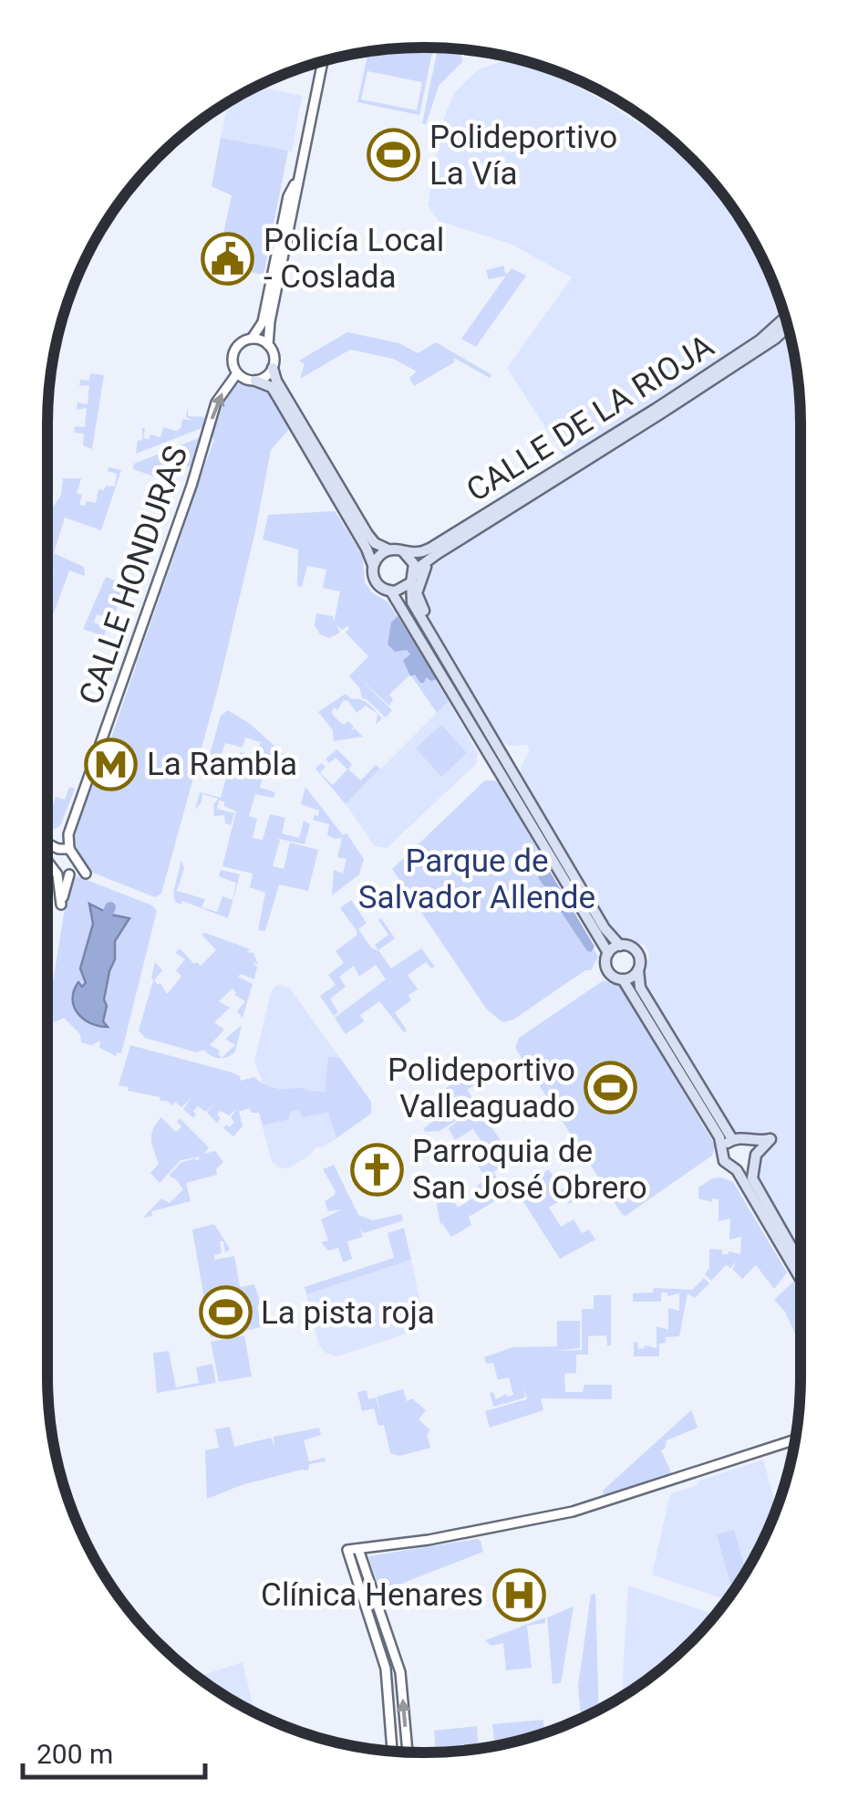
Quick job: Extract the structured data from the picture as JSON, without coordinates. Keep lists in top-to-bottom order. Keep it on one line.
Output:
{"streets":{"main road":["CALLE DE LA RIOJA"],"street":["CALLE HONDURAS"]},"one_way":["CALLE HONDURAS"],"parks":["Parque de Salvador Allende"],"places":{"sports":["Polideportivo La Vía","Polideportivo Valleaguado","La pista roja"],"public building":["Policía Local - Coslada"],"metro station":["La Rambla"],"church":["Parroquia de San José Obrero"],"hospital":["Clínica Henares"]},"scale_bar":"200 m"}
